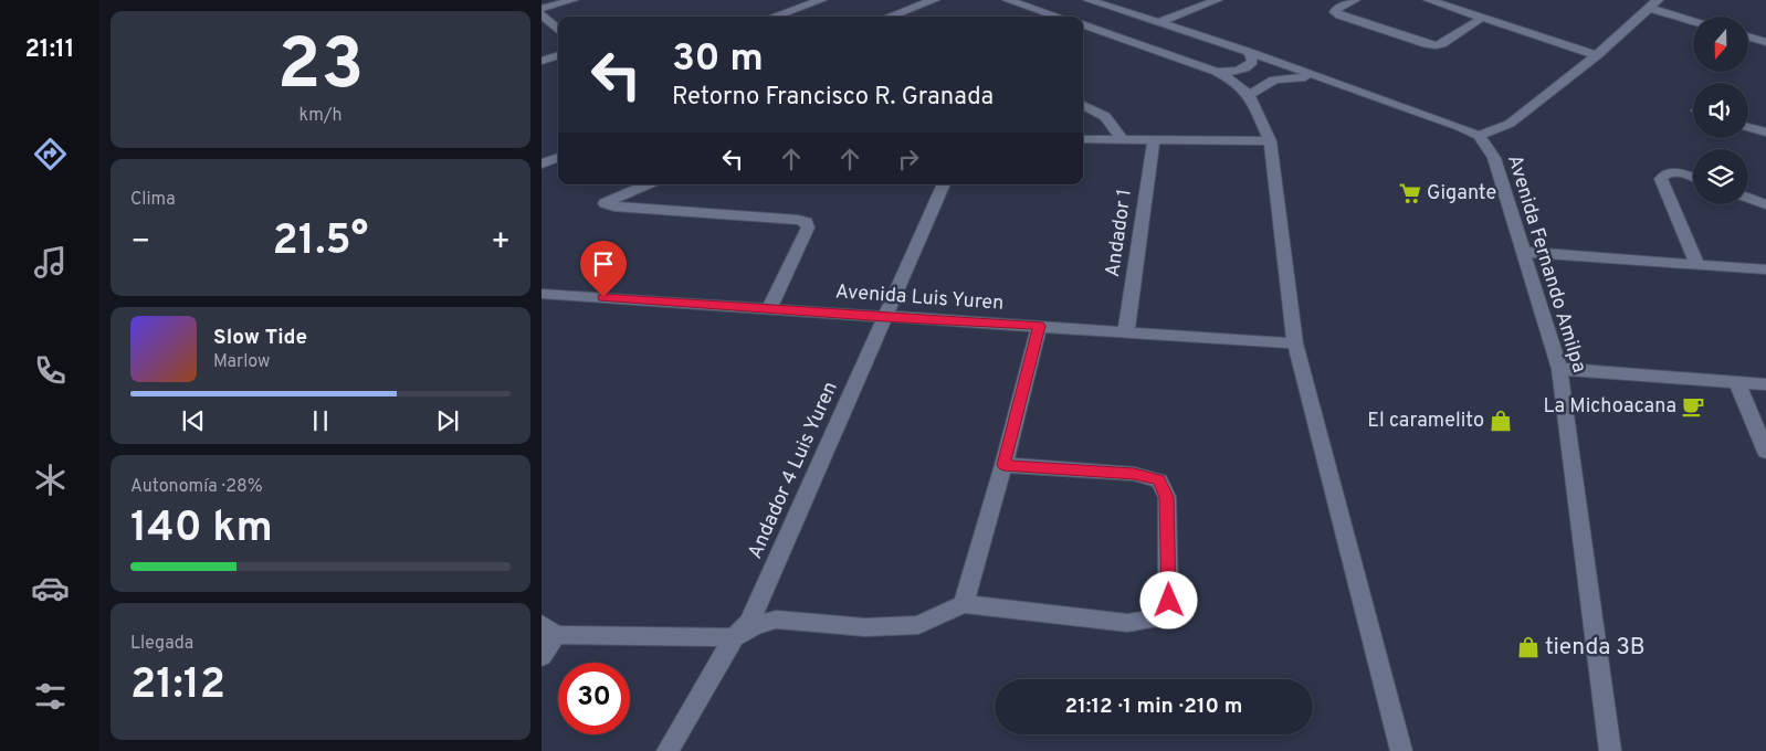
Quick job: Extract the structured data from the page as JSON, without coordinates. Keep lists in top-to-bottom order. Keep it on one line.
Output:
{"streets":{"street":["Andador 1","Avenida Fernando Amilpa","Avenida Luis Yuren","Andador 4 Luis Yuren"]},"crossings":[["Andador 1","Avenida Luis Yuren"],["Avenida Luis Yuren","Andador 4 Luis Yuren"]],"places":{"supermarket":["Gigante"],"cafe":["La Michoacana"],"shop":["El caramelito","tienda 3B"]},"north":"bottom","page":{"tabs":"21:11","tile":[["23","km/h"],"Clima",["Autonomía · 28%","140 km"],["Llegada","21:12"]],"turn":["30 m","Retorno Francisco R. Granada"],"heat":["−","21.5°","+"],"song":["Slow Tide","Marlow"],"limit":"30","trip":"21:12 · 1 min · 210 m"}}
